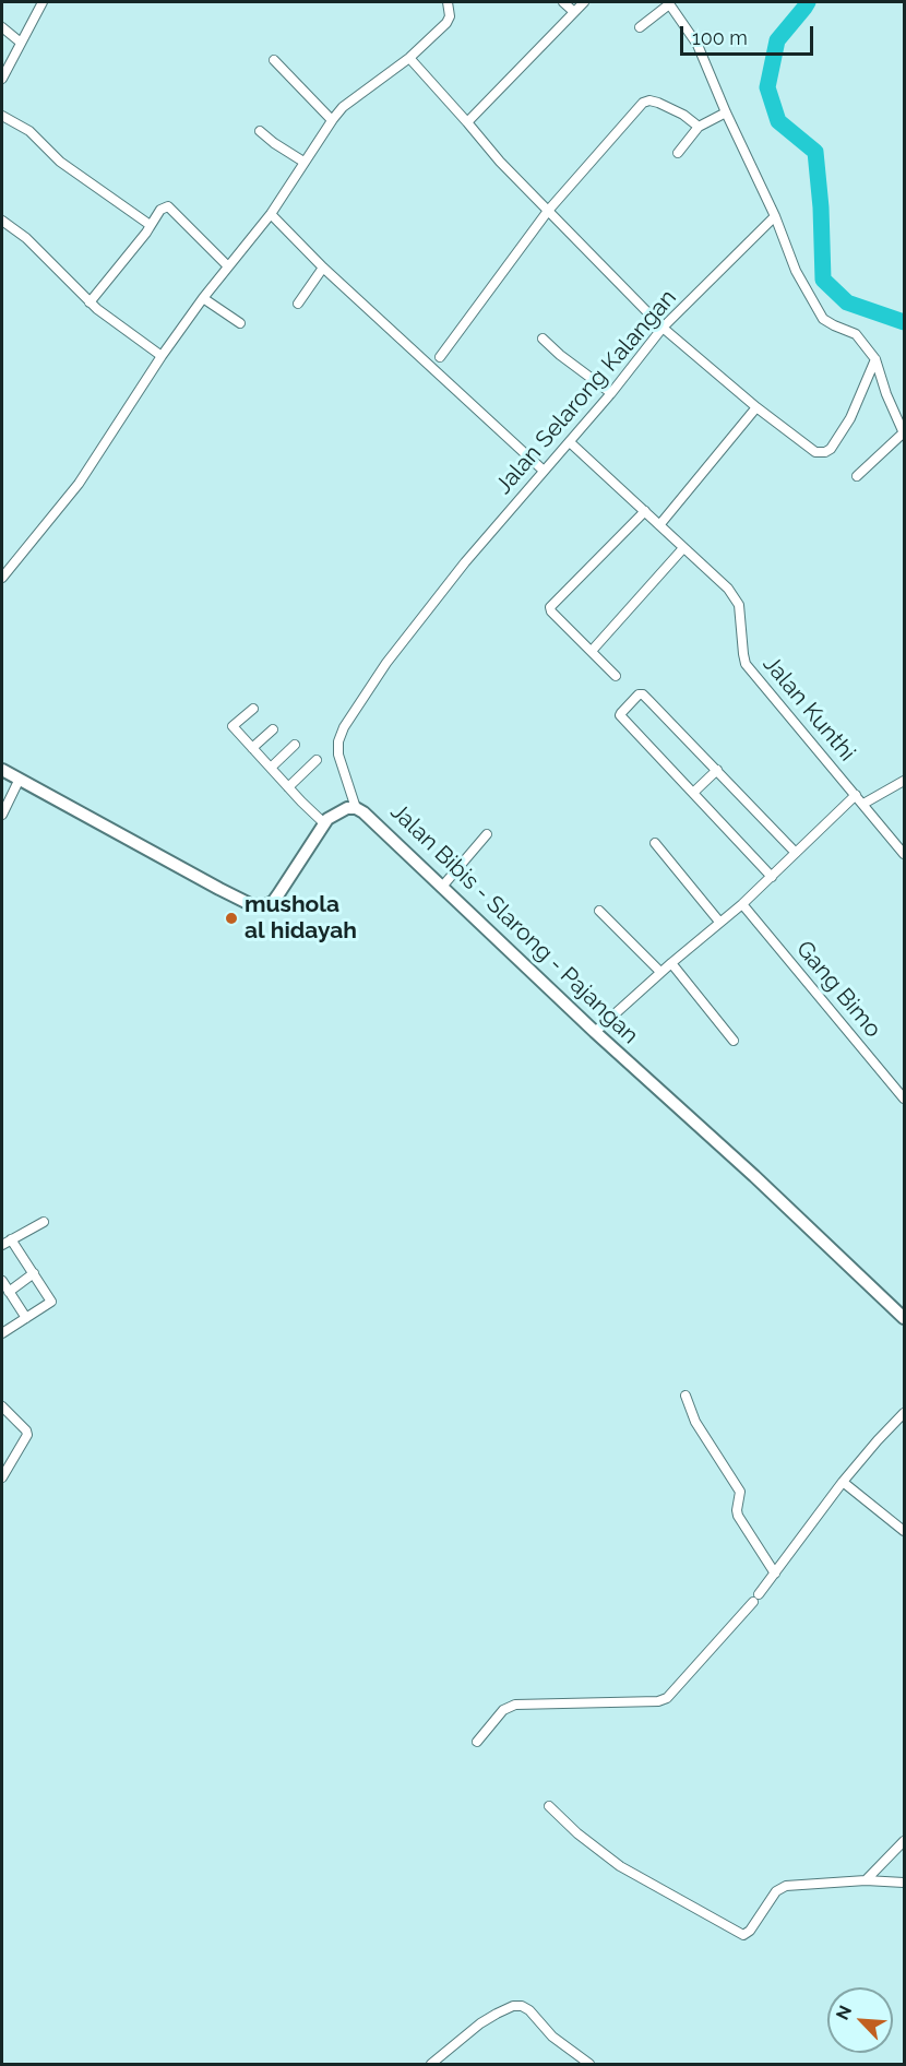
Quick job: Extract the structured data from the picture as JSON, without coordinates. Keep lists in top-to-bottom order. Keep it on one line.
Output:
{"streets":{"main road":["Jalan Bibis - Slarong - Pajangan"],"street":["Jalan Selarong Kalangan","Jalan Kunthi","Gang Bimo"]},"crossings":[["Jalan Selarong Kalangan","Jalan Kunthi"],["Jalan Selarong Kalangan","Jalan Bibis - Slarong - Pajangan"]],"places":["mushola al hidayah"],"scale_bar":"100 m","north":"top left"}
